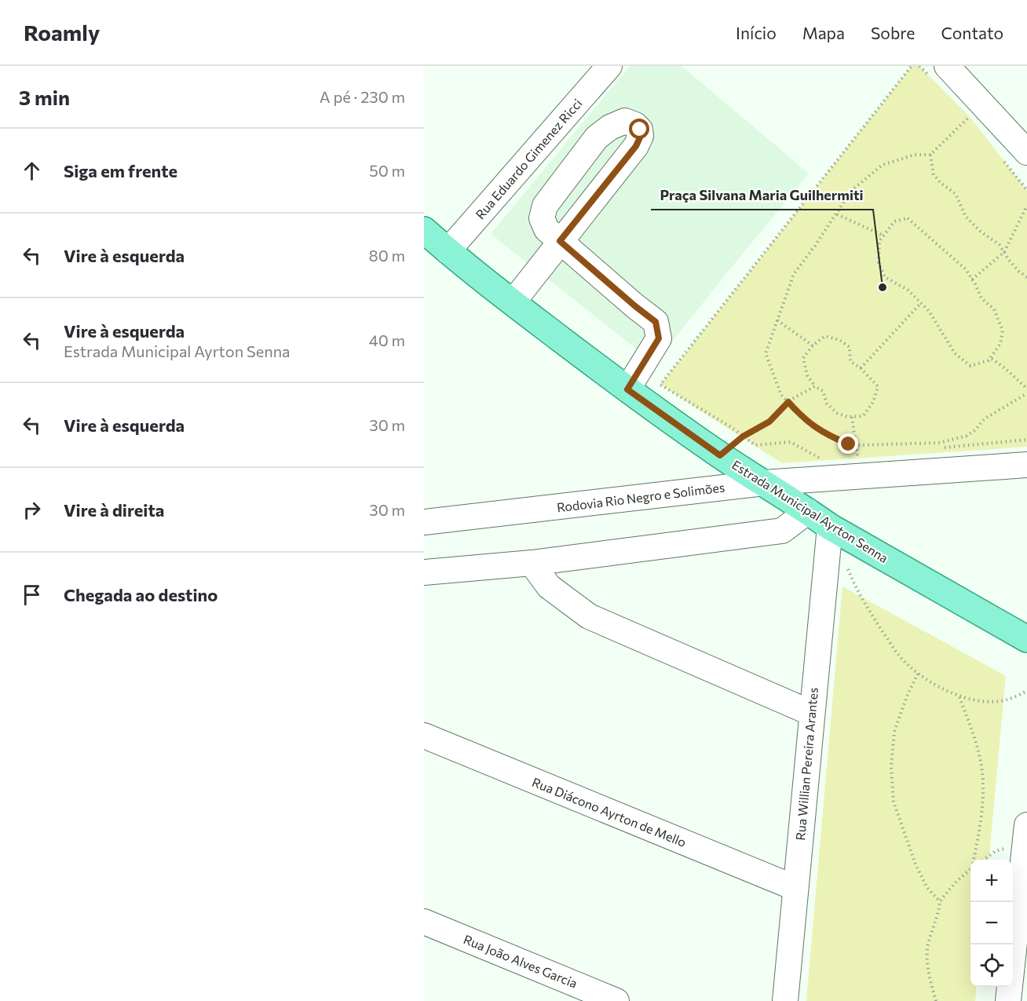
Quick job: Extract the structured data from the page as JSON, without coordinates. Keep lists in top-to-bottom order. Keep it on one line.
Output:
{"streets":{"main road":["Estrada Municipal Ayrton Senna"],"street":["Rua Eduardo Gimenez Ricci","Rodovia Rio Negro e Solimões","Rua Willian Pereira Arantes","Rua Diácono Ayrton de Mello","Rua João Alves Garcia"]},"crossings":[["Rua Eduardo Gimenez Ricci","Estrada Municipal Ayrton Senna"],["Rodovia Rio Negro e Solimões","Estrada Municipal Ayrton Senna"],["Estrada Municipal Ayrton Senna","Rua Willian Pereira Arantes"],["Rua Willian Pereira Arantes","Rua Diácono Ayrton de Mello"]],"places":["Praça Silvana Maria Guilhermiti"],"page":{"header":"Roamly","nav":["Início","Mapa","Sobre","Contato"],"heading":["3 min","A pé · 230 m"],"list":[["Siga em frente","50 m"],["Vire à esquerda","80 m"],["Vire à esquerda","Estrada Municipal Ayrton Senna","40 m"],["Vire à esquerda","30 m"],["Vire à direita","30 m"],"Chegada ao destino"],"map_buttons":["+","−"]}}
